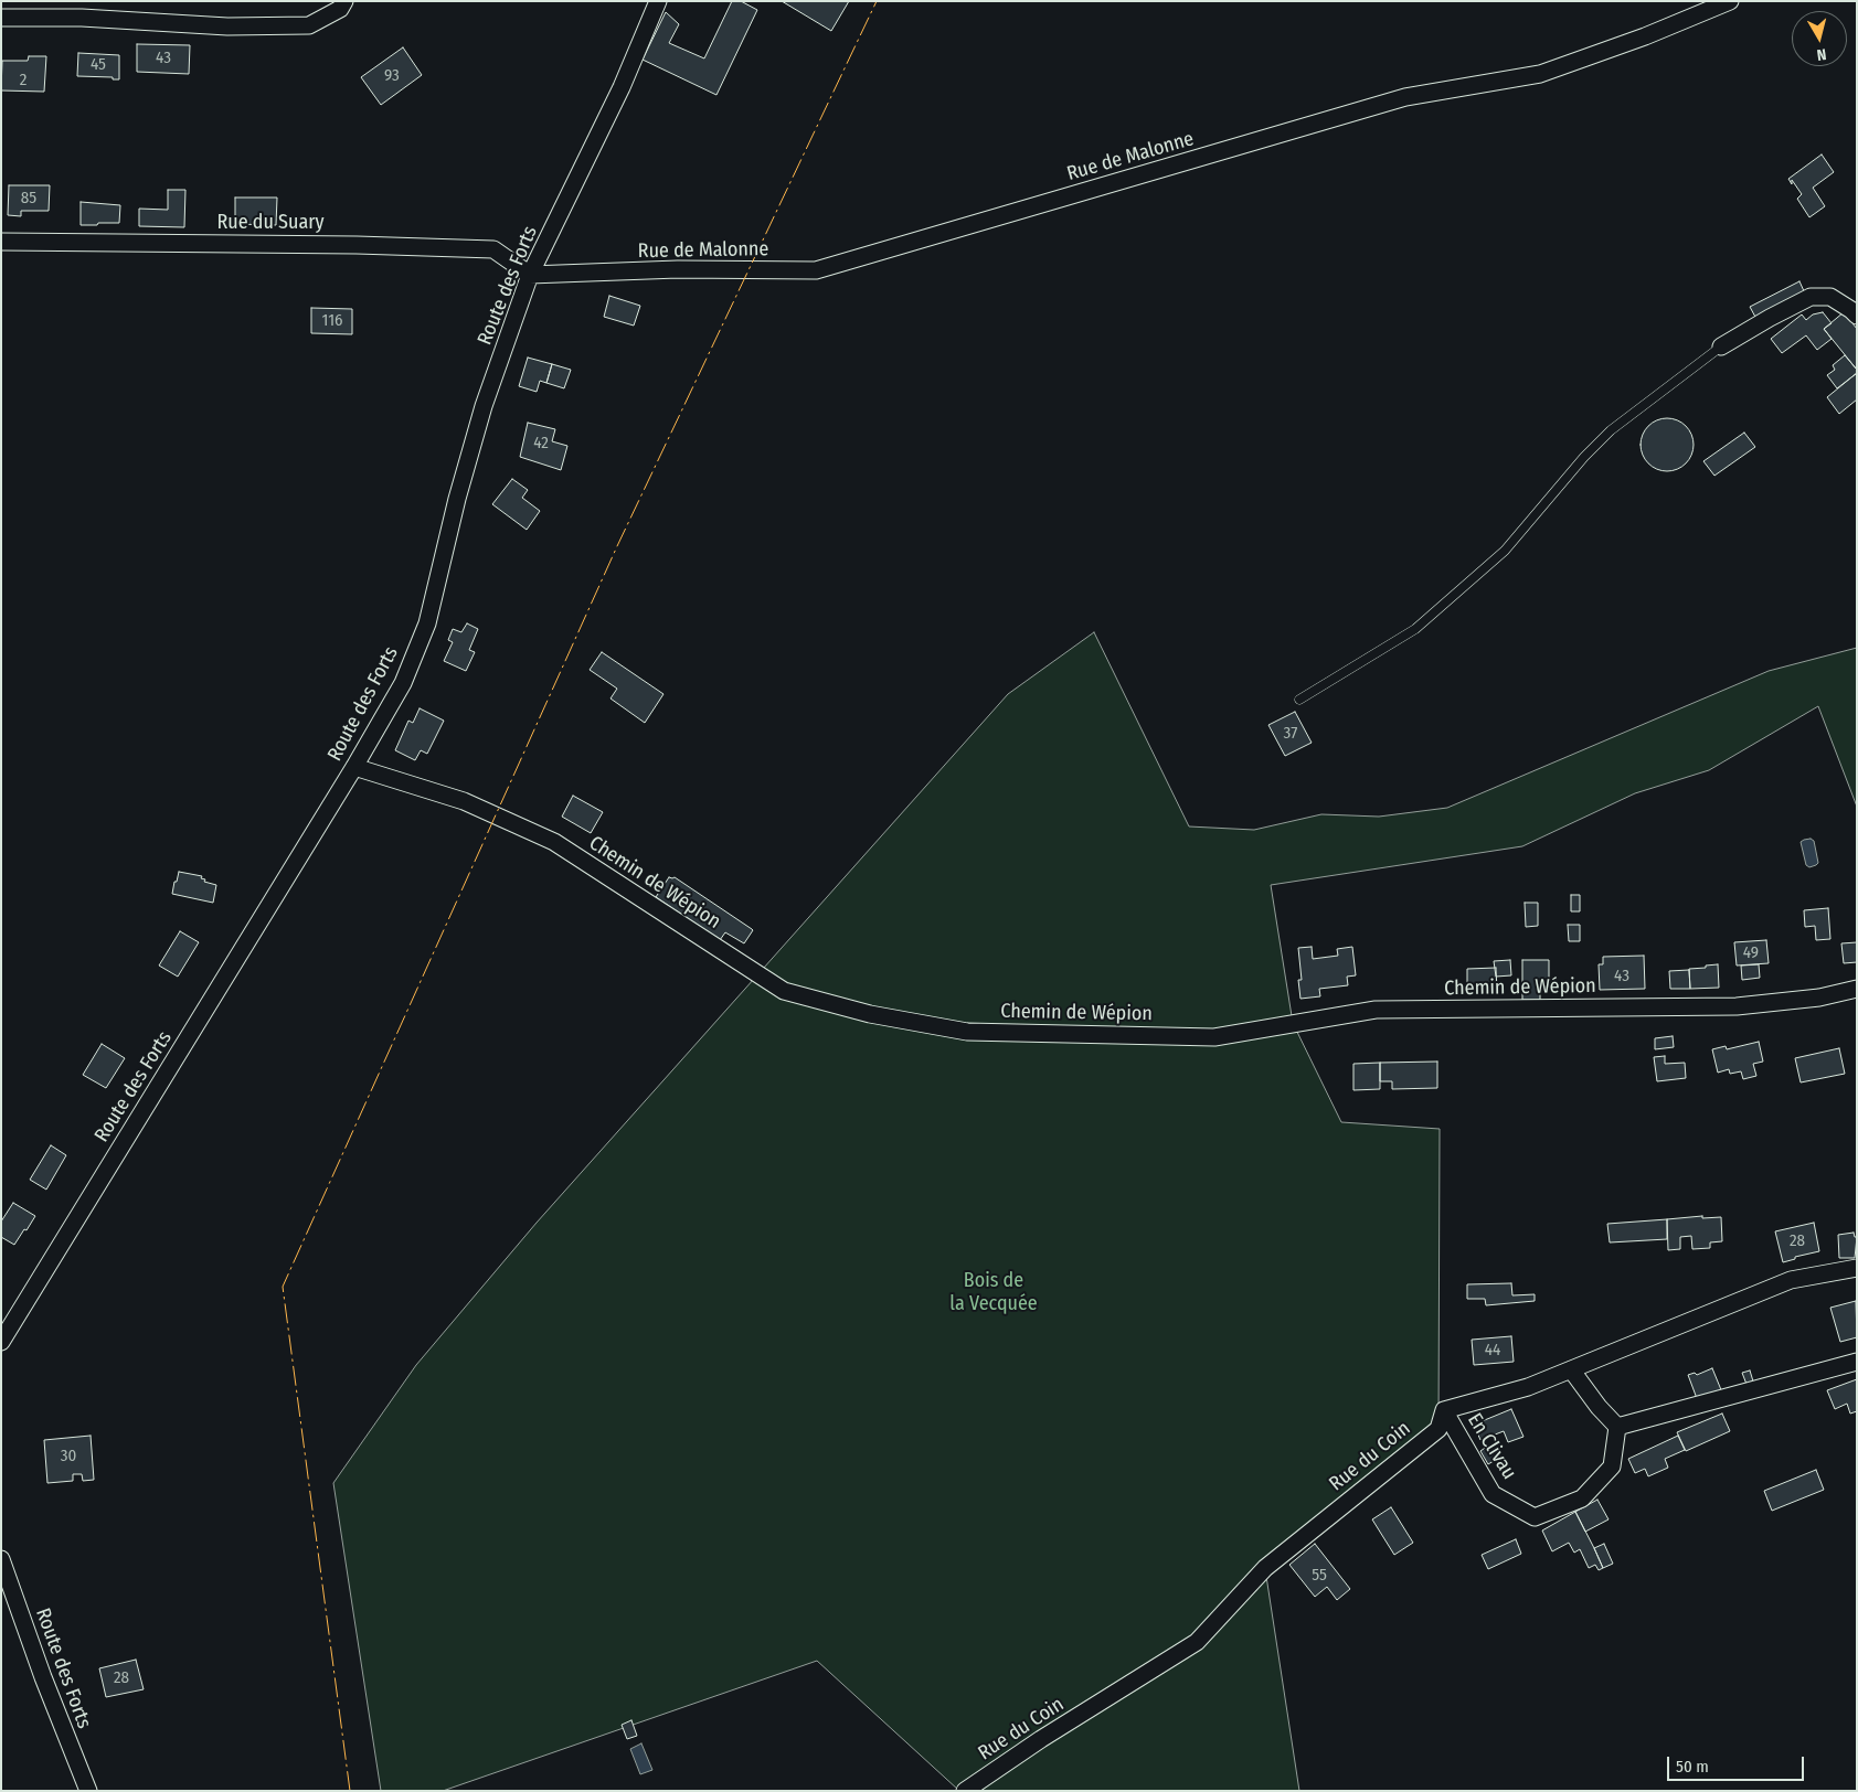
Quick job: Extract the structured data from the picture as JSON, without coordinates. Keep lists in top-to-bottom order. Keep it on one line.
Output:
{"streets":{"street":["Rue de Malonne","Rue du Suary","Route des Forts","Chemin de Wépion","En Clivau","Rue du Coin"]},"crossings":[["Rue de Malonne","Rue du Suary"],["Rue de Malonne","Route des Forts"],["Rue du Suary","Route des Forts"],["Route des Forts","Chemin de Wépion"],["En Clivau","Rue du Coin"]],"parks":["Bois de la Vecquée"],"house_numbers":["43","45","93","2","85","116","42","37","49","43","28","44","30","55","28"],"scale_bar":"50 m","north":"bottom"}
